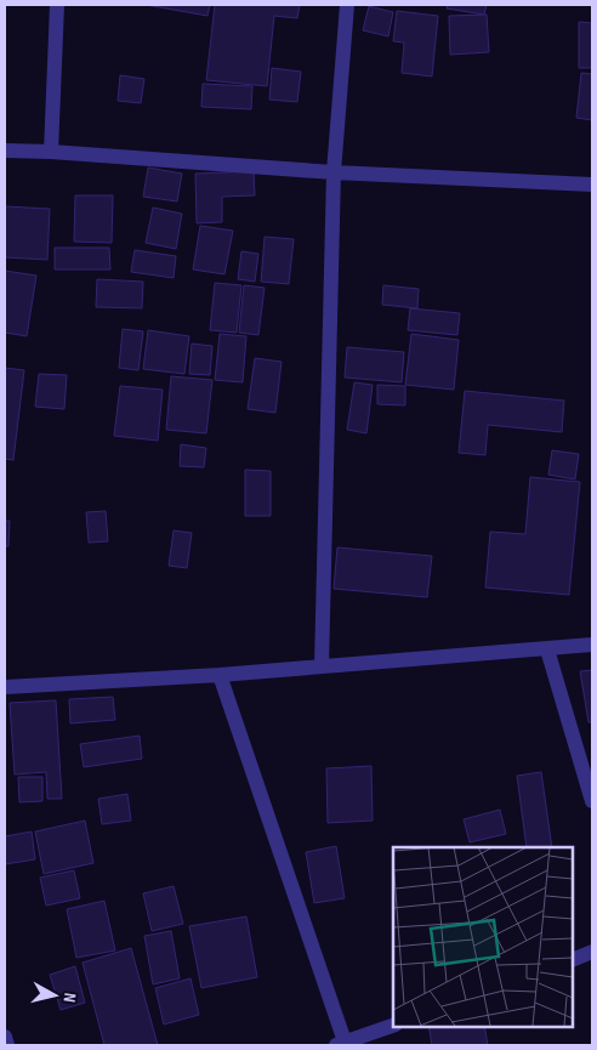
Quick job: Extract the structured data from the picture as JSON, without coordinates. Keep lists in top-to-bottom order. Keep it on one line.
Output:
{"north":"right"}
